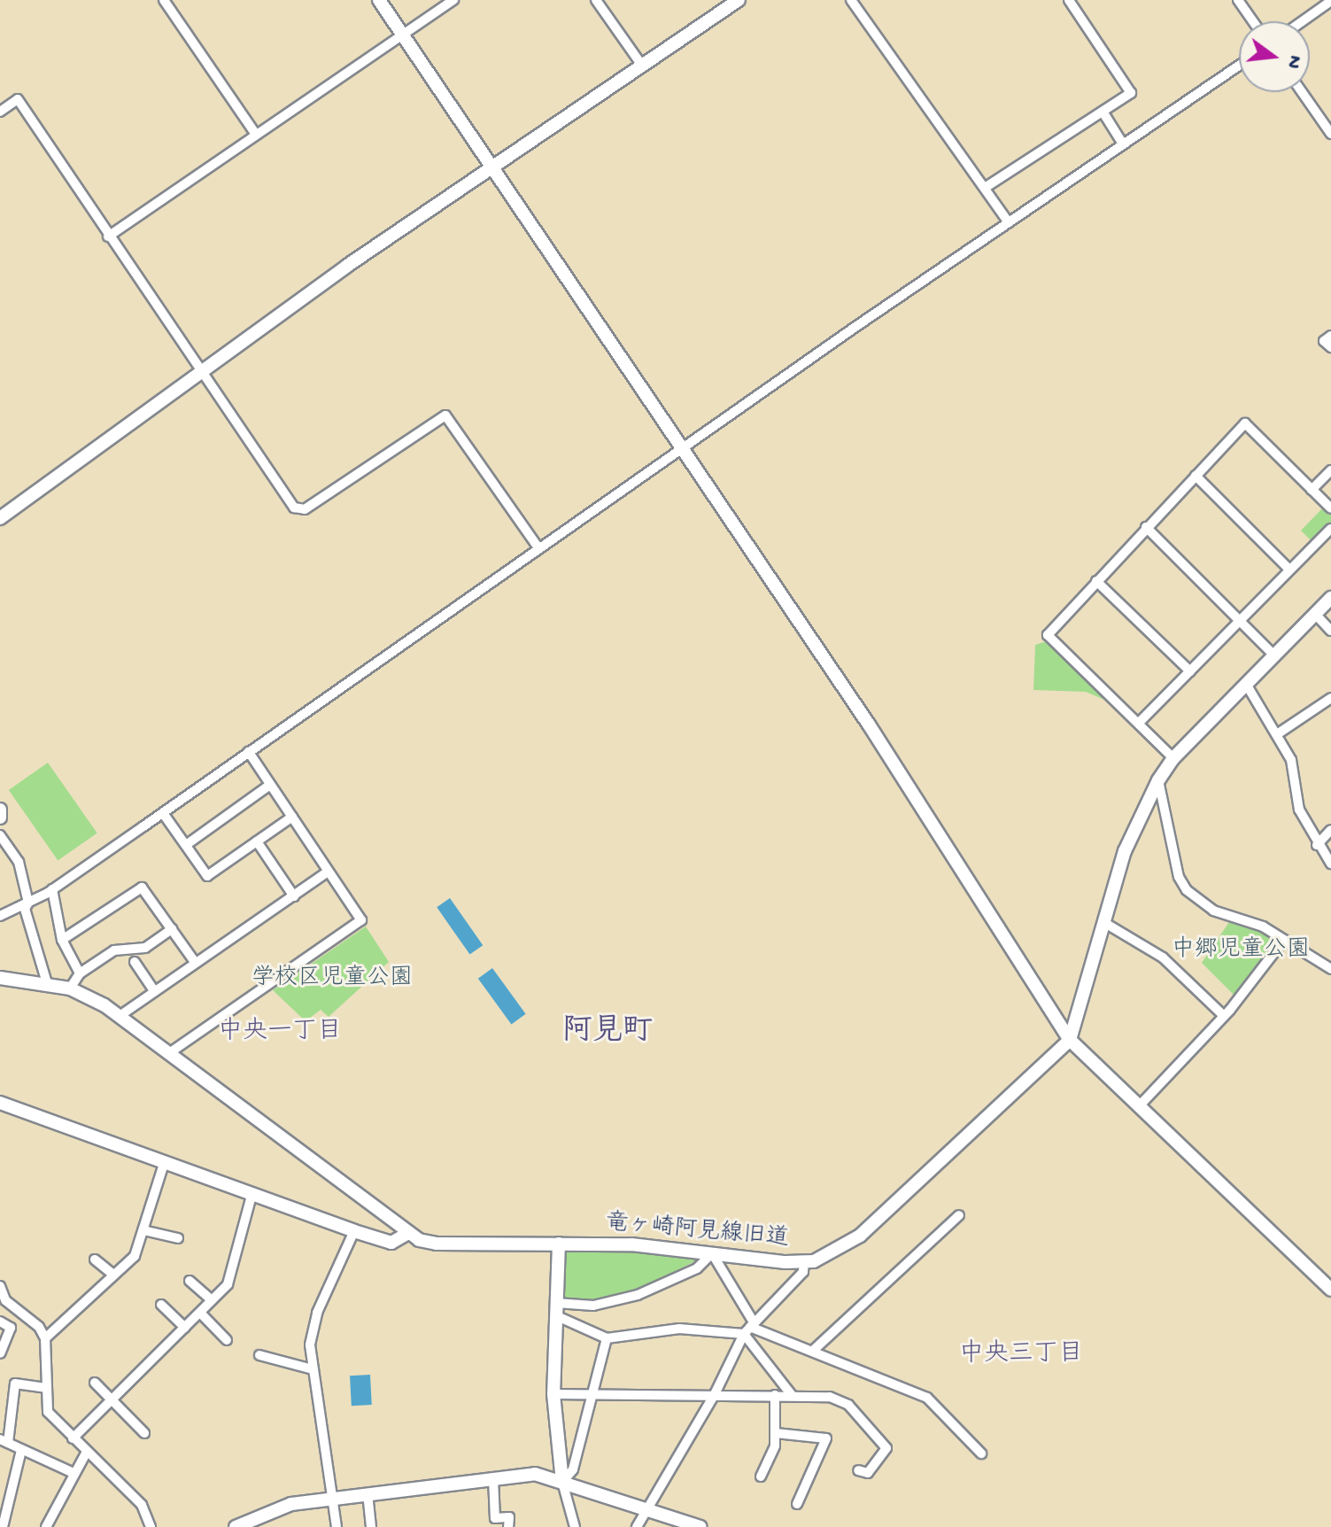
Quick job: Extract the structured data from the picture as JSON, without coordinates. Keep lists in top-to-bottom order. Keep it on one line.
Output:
{"streets":{"street":["竜ヶ崎阿見線旧道"]},"districts":["中央一丁目","阿見町","中央三丁目"],"parks":["中郷児童公園","学校区児童公園"],"north":"right"}
